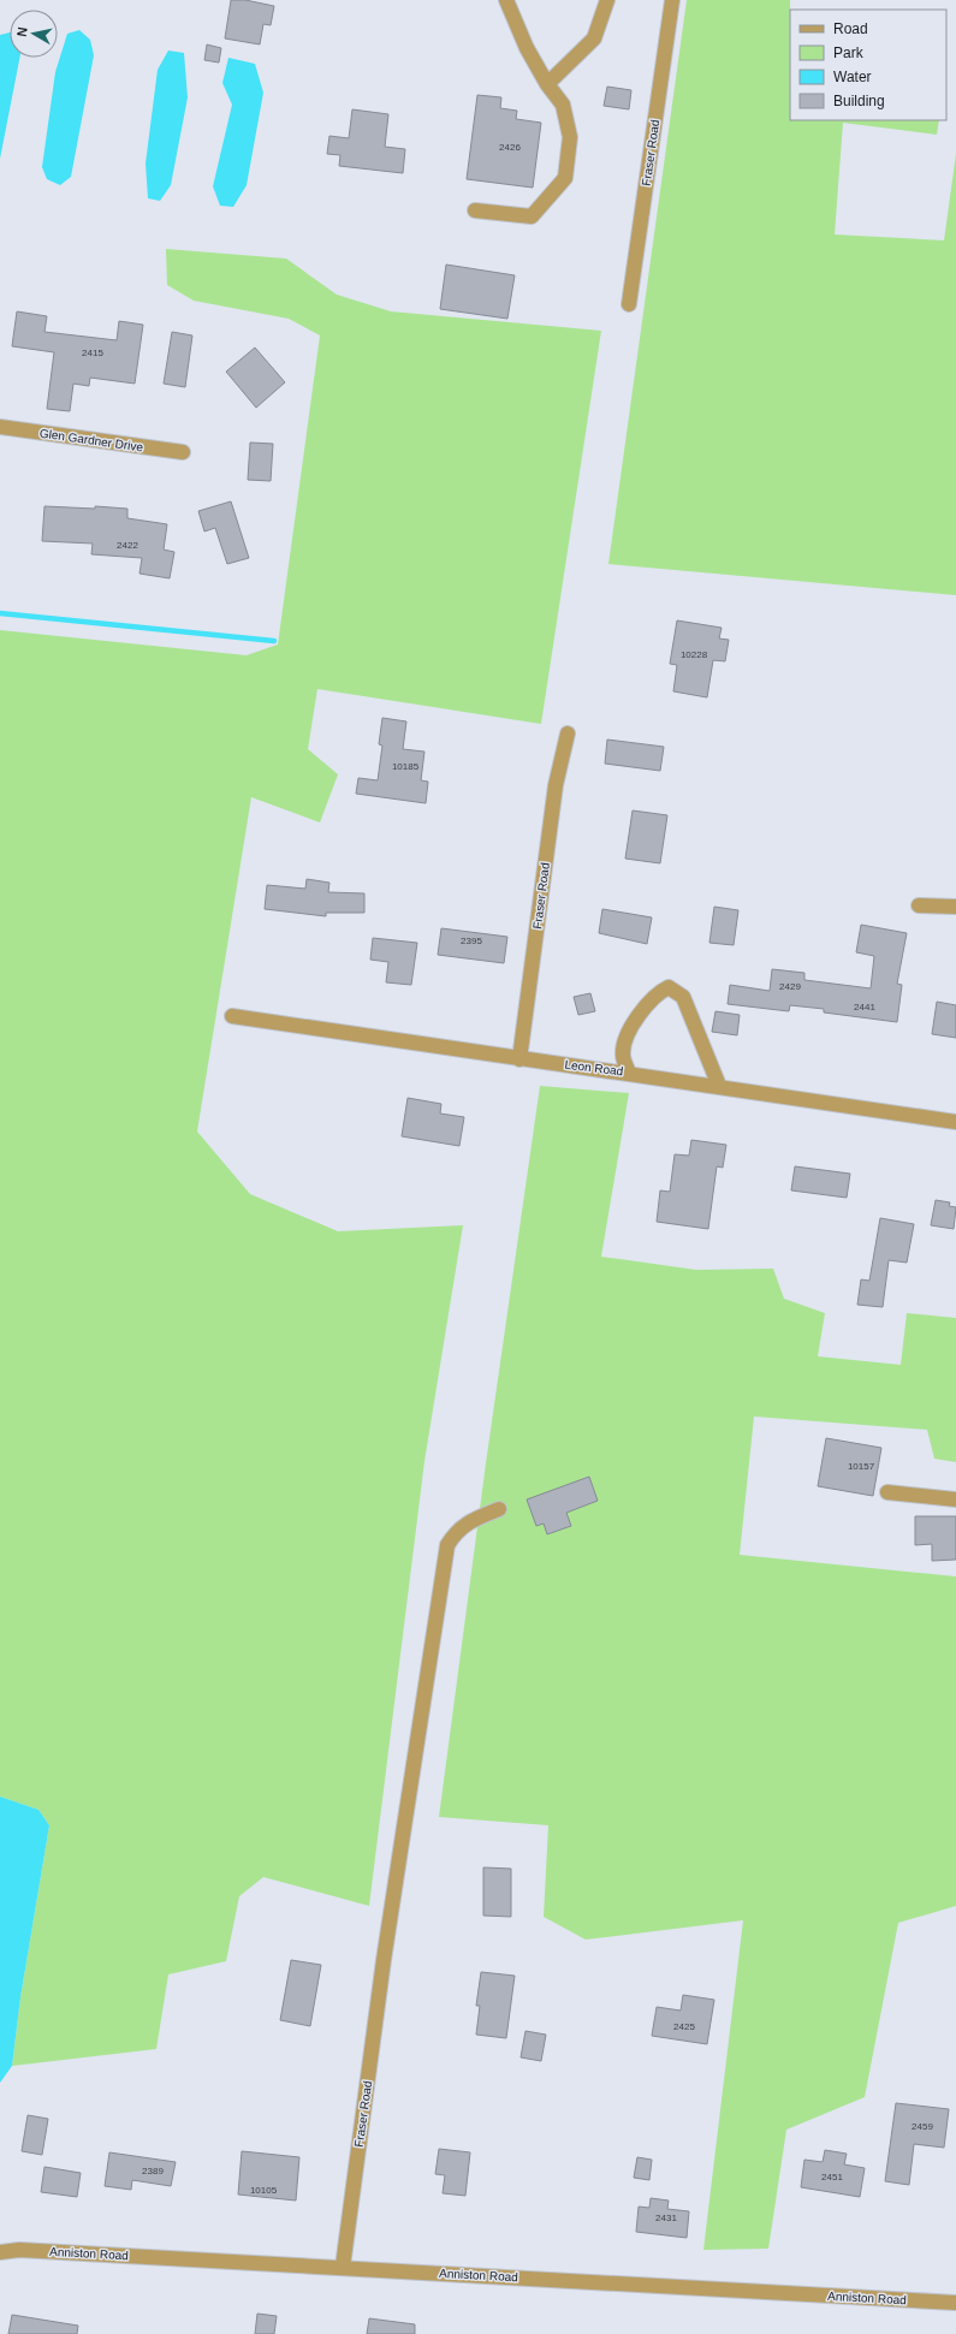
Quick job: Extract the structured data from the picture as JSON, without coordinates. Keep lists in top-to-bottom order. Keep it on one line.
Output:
{"streets":{"street":["Fraser Road","Glen Gardner Drive","Leon Road","Anniston Road"]},"crossings":[["Fraser Road","Leon Road"],["Fraser Road","Anniston Road"]],"house_numbers":["2426","2415","2422","10228","10185","2395","2429","2441","10157","2425","2459","2389","2451","10105","2431"],"legend":["Road","Park","Water","Building"],"north":"left"}
